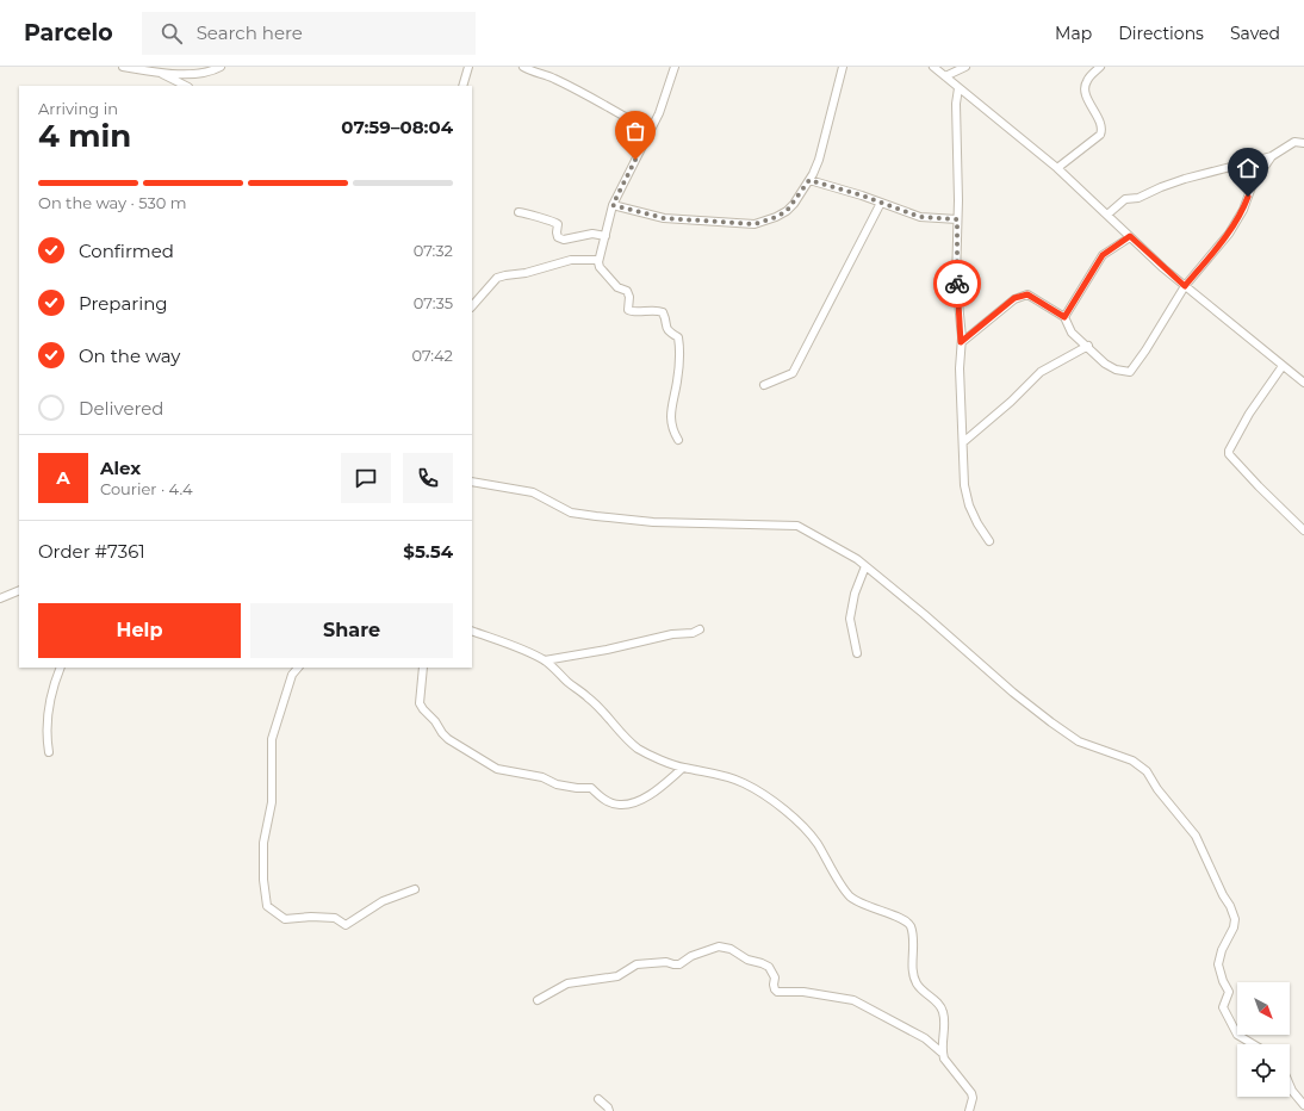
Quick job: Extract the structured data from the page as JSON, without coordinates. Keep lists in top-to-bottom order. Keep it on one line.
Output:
{"north":"bottom right","page":{"header":"Parcelo","search":"Search here","nav":["Map","Directions","Saved"],"heading":["4 min","Arriving in","07:59–08:04"],"panel":["Alex","Courier · 4.4","Order #7361","$5.54"],"bar":"On the way · 530 m","list":[["Confirmed","07:32"],["Preparing","07:35"],["On the way","07:42"],"Delivered"],"round":"A","buttons":["Help","Share"]}}
